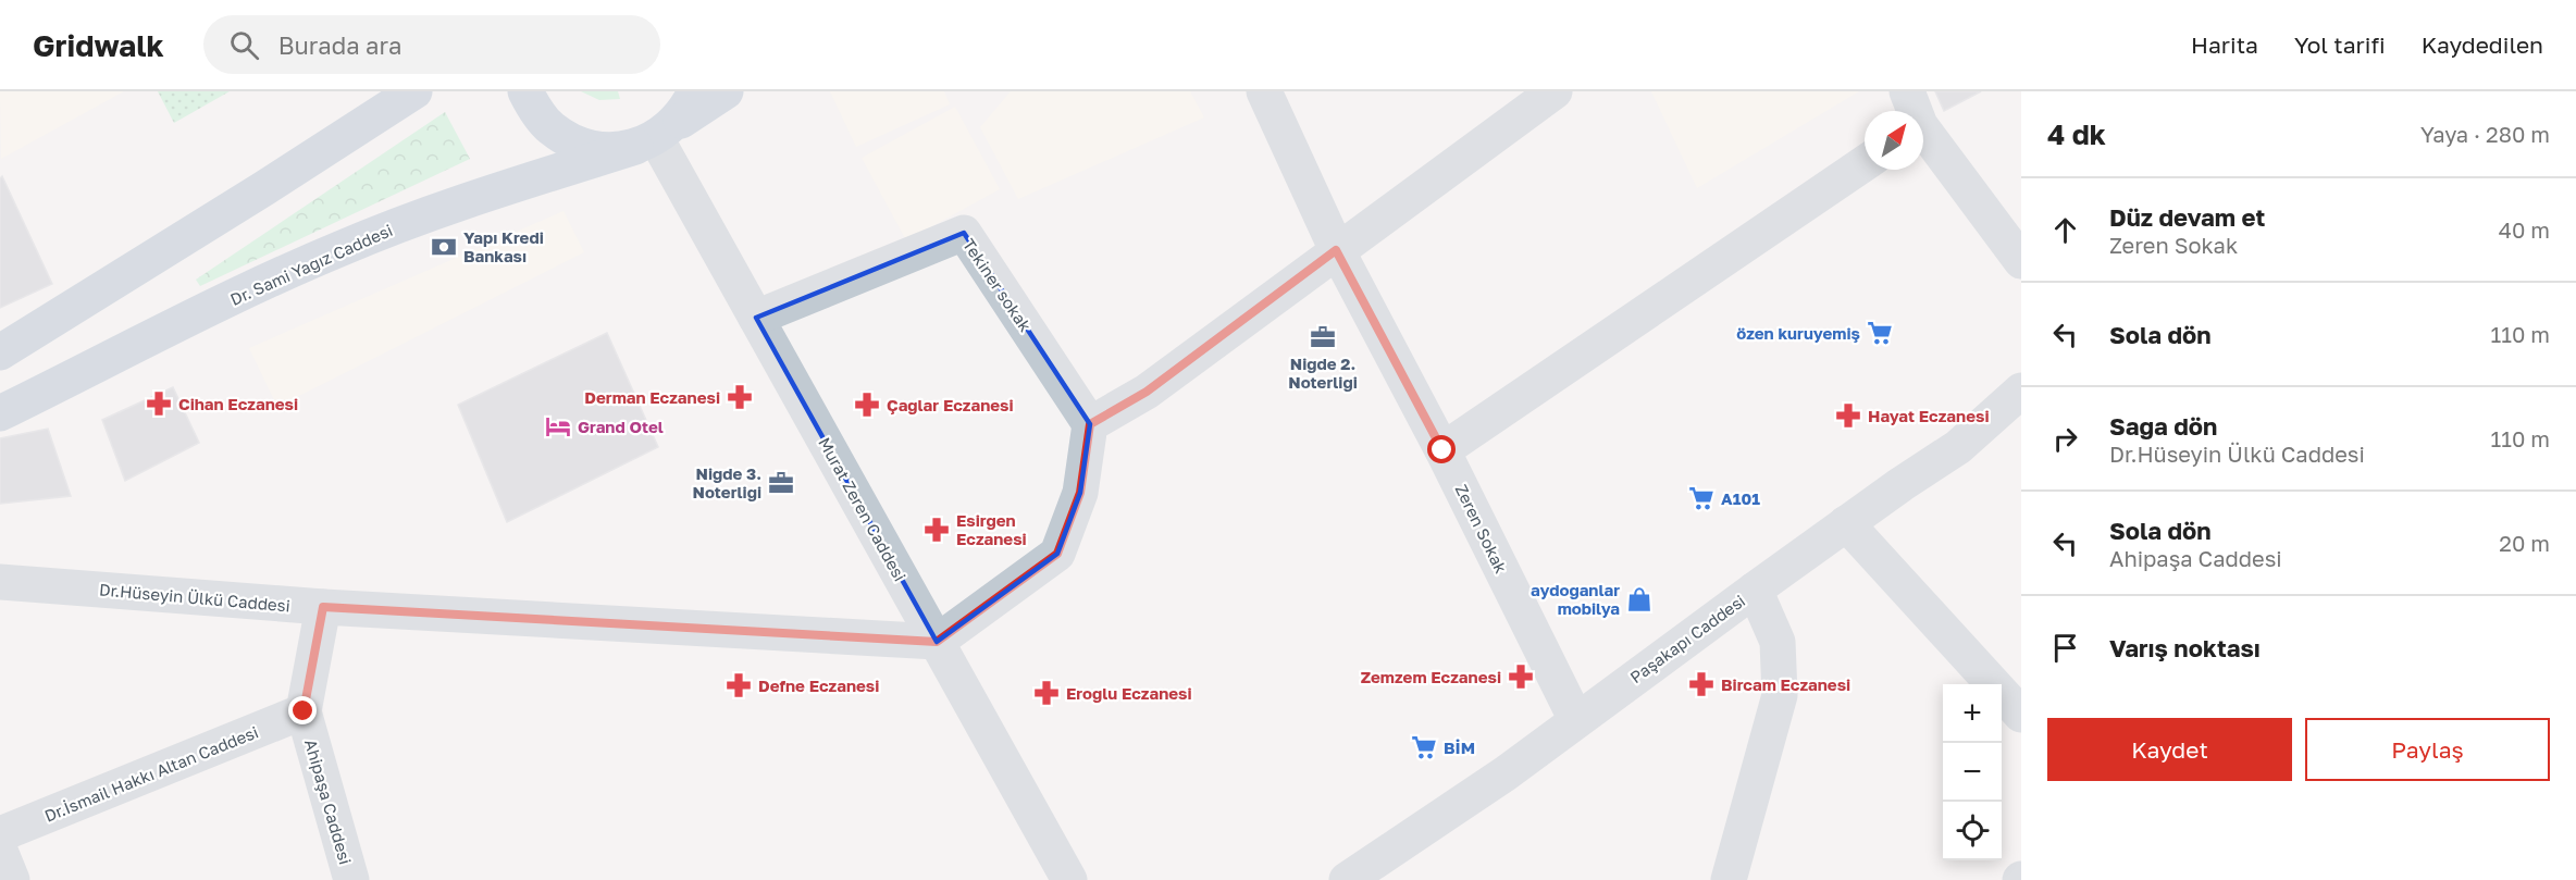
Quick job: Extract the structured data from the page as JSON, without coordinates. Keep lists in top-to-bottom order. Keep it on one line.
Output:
{"streets":{"main road":["Dr. Sami Yağız Caddesi"],"street":["Tekiner sokak","Murat Zeren Caddesi","Zeren Sokak","Dr.Hüseyin Ülkü Caddesi","Paşakapı Caddesi","Dr.İsmail Hakkı Altan Caddesi","Ahipaşa Caddesi"]},"crossings":[["Dr. Sami Yağız Caddesi","Murat Zeren Caddesi"],["Tekiner sokak","Murat Zeren Caddesi"],["Murat Zeren Caddesi","Dr.Hüseyin Ülkü Caddesi"],["Zeren Sokak","Paşakapı Caddesi"],["Dr.Hüseyin Ülkü Caddesi","Ahipaşa Caddesi"],["Dr.İsmail Hakkı Altan Caddesi","Ahipaşa Caddesi"]],"places":{"bank":["Yapı Kredi Bankası"],"supermarket":["özen kuruyemiş","A101","BİM"],"office":["Niğde 2. Noterliği","Niğde 3. Noterliği"],"pharmacy":["Derman Eczanesi","Cihan Eczanesi","Çağlar Eczanesi","Hayat Eczanesi","Esirgen Eczanesi","Zemzem Eczanesi","Bircam Eczanesi","Defne Eczanesi","Eroğlu Eczanesi"],"hotel":["Grand Otel"],"shop":["aydoğanlar mobilya"]},"north":"top right","page":{"header":"Gridwalk","search":"Burada ara","nav":["Harita","Yol tarifi","Kaydedilen"],"heading":["4 dk","Yaya · 280 m"],"list":[["Düz devam et","Zeren Sokak","40 m"],["Sola dön","110 m"],["Sağa dön","Dr.Hüseyin Ülkü Caddesi","110 m"],["Sola dön","Ahipaşa Caddesi","20 m"],"Varış noktası"],"map_buttons":["+","−"],"buttons":["Kaydet","Paylaş"]}}
